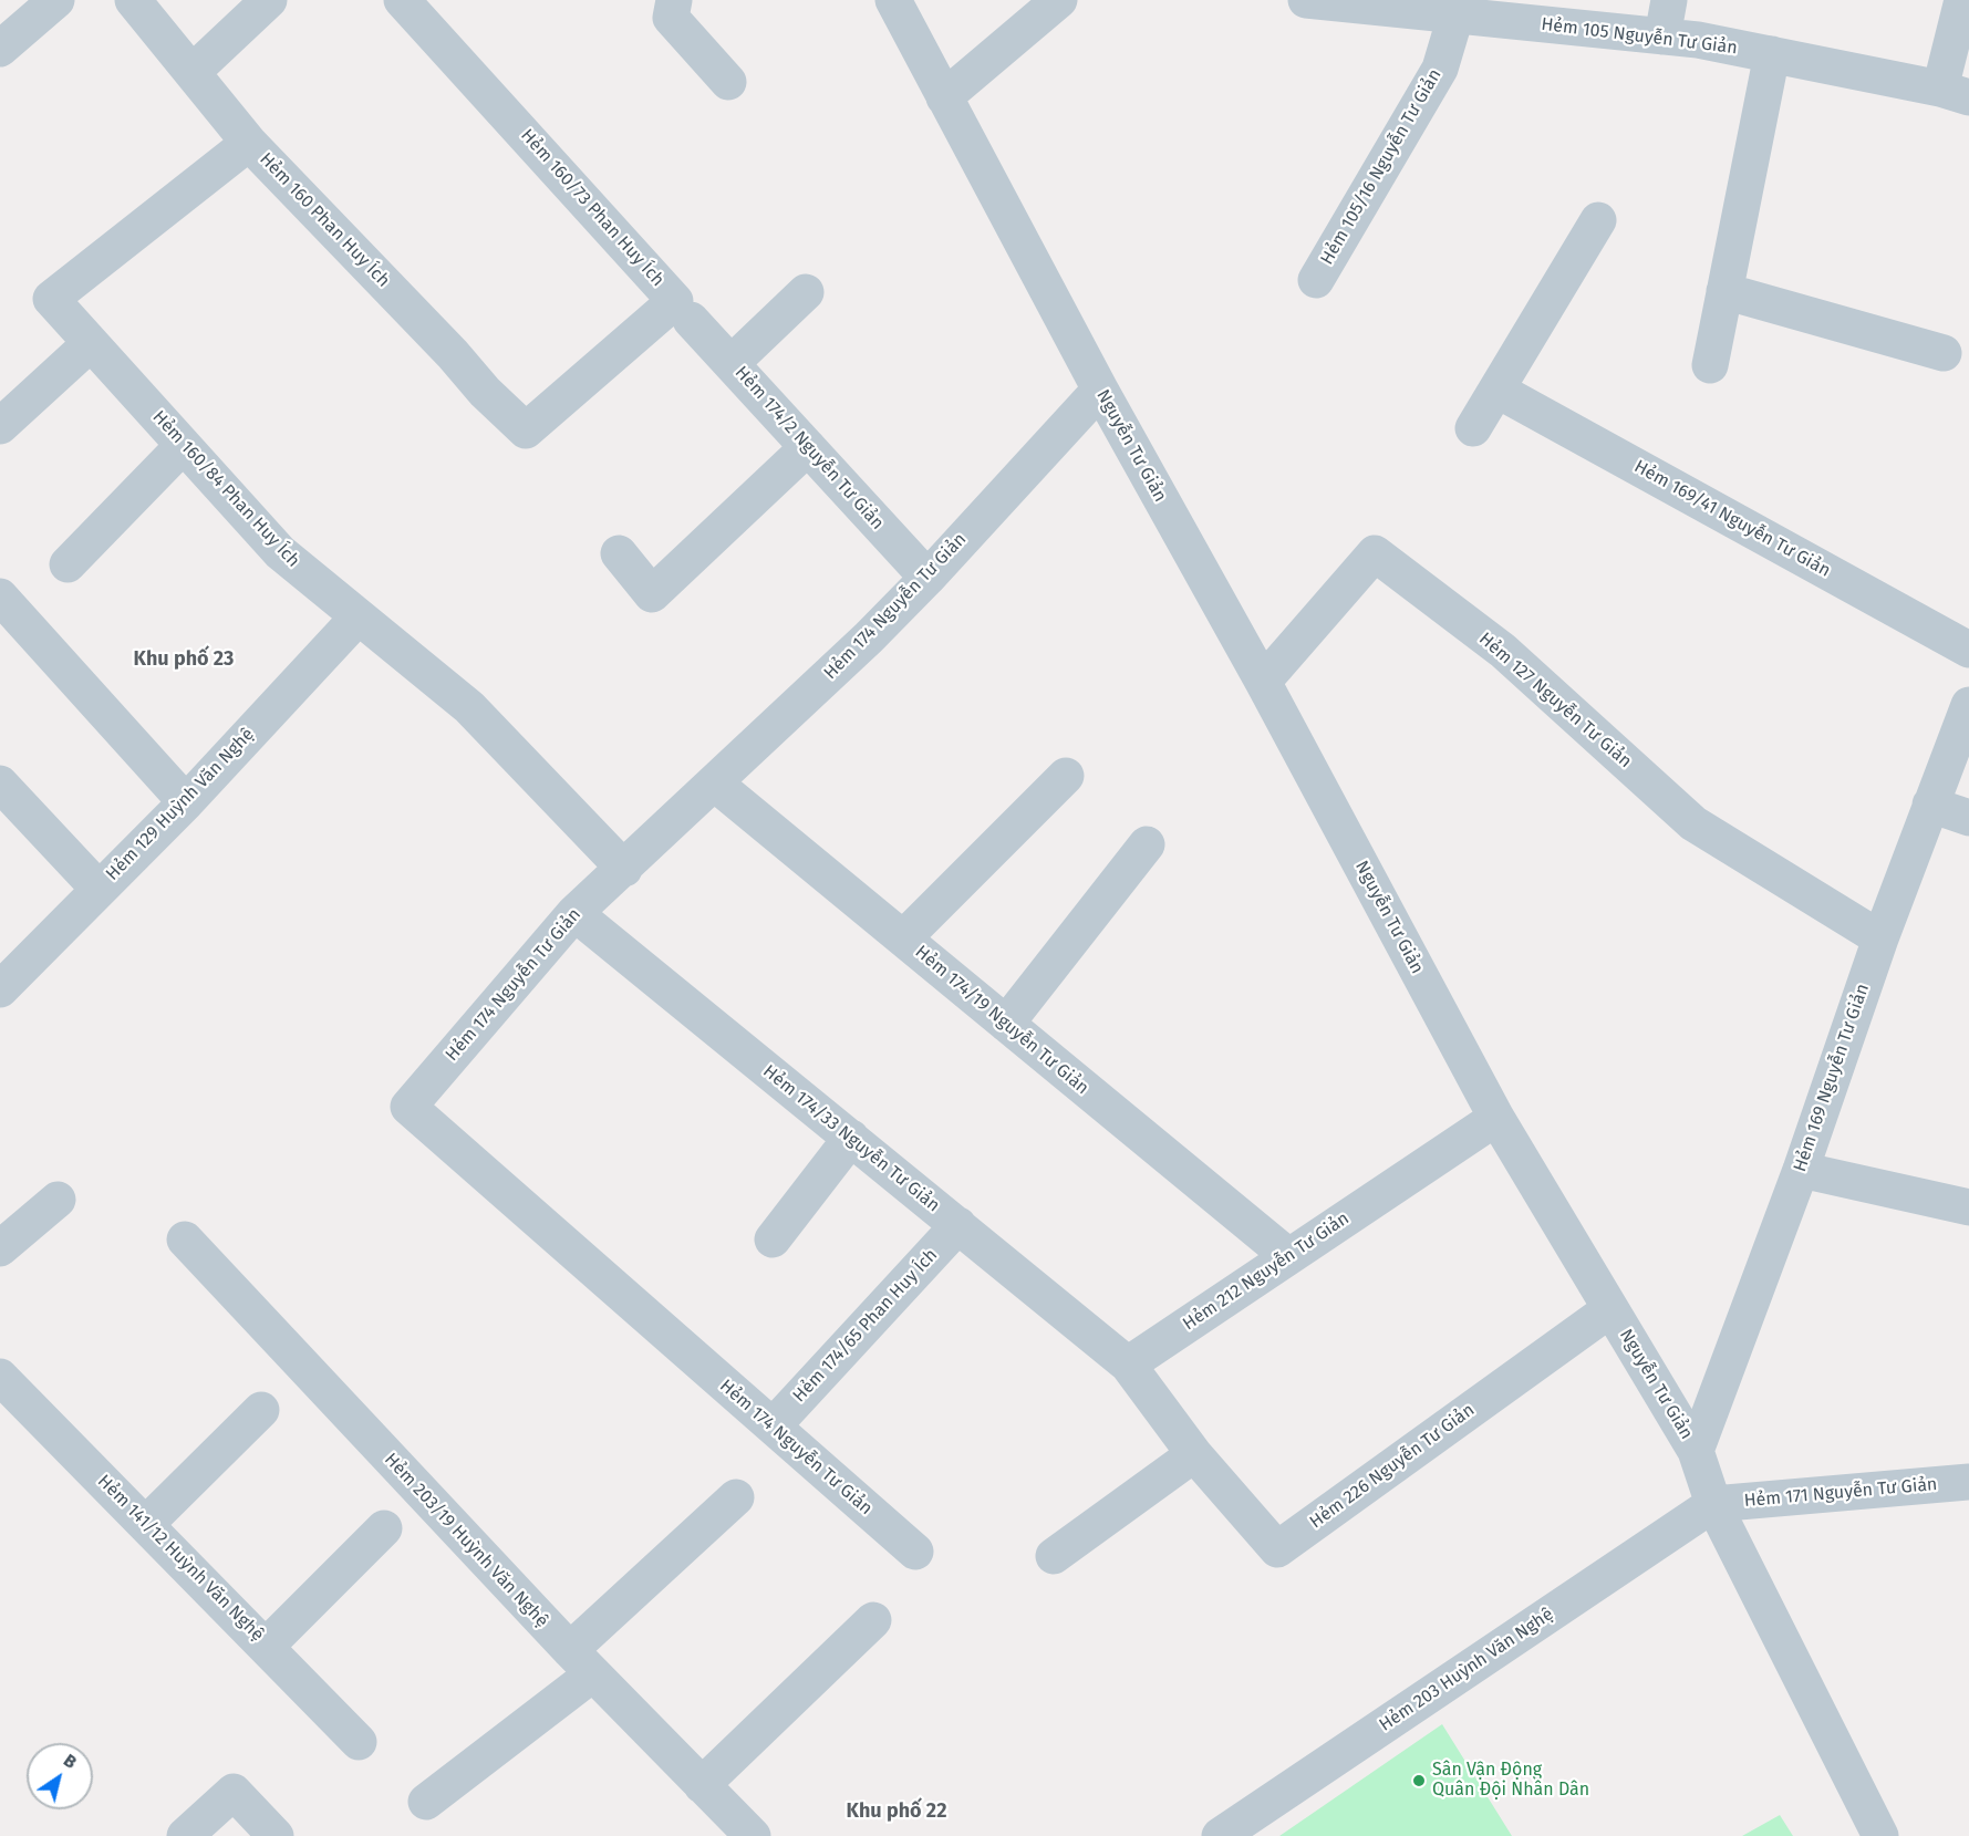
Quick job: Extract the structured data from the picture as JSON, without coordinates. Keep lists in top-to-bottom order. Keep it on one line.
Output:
{"streets":{"street":["Hẻm 105 Nguyễn Tư Giản","Hẻm 105/16 Nguyễn Tư Giản","Hẻm 160/73 Phan Huy Ích","Hẻm 160 Phan Huy Ích","Nguyễn Tư Giản","Hẻm 174/2 Nguyễn Tư Giản","Hẻm 160/84 Phan Huy Ích","Hẻm 169/41 Nguyễn Tư Giản","Hẻm 174 Nguyễn Tư Giản","Hẻm 127 Nguyễn Tư Giản","Hẻm 129 Huỳnh Văn Nghệ","Hẻm 174/19 Nguyễn Tư Giản","Hẻm 169 Nguyễn Tư Giản","Hẻm 174/33 Nguyễn Tư Giản","Hẻm 212 Nguyễn Tư Giản","Hẻm 174/65 Phan Huy Ích","Hẻm 226 Nguyễn Tư Giản","Hẻm 171 Nguyễn Tư Giản","Hẻm 203/19 Huỳnh Văn Nghệ","Hẻm 141/12 Huỳnh Văn Nghệ","Hẻm 203 Huỳnh Văn Nghệ"]},"crossings":[["Hẻm 105 Nguyễn Tư Giản","Hẻm 105/16 Nguyễn Tư Giản"],["Hẻm 160/73 Phan Huy Ích","Hẻm 160 Phan Huy Ích"],["Hẻm 160 Phan Huy Ích","Hẻm 160/84 Phan Huy Ích"],["Nguyễn Tư Giản","Hẻm 174 Nguyễn Tư Giản"],["Nguyễn Tư Giản","Hẻm 127 Nguyễn Tư Giản"],["Nguyễn Tư Giản","Hẻm 169 Nguyễn Tư Giản"],["Nguyễn Tư Giản","Hẻm 212 Nguyễn Tư Giản"],["Nguyễn Tư Giản","Hẻm 226 Nguyễn Tư Giản"],["Nguyễn Tư Giản","Hẻm 171 Nguyễn Tư Giản"],["Nguyễn Tư Giản","Hẻm 203 Huỳnh Văn Nghệ"],["Hẻm 174/2 Nguyễn Tư Giản","Hẻm 174 Nguyễn Tư Giản"],["Hẻm 160/84 Phan Huy Ích","Hẻm 174 Nguyễn Tư Giản"],["Hẻm 160/84 Phan Huy Ích","Hẻm 129 Huỳnh Văn Nghệ"],["Hẻm 174 Nguyễn Tư Giản","Hẻm 174/19 Nguyễn Tư Giản"],["Hẻm 174 Nguyễn Tư Giản","Hẻm 174/33 Nguyễn Tư Giản"],["Hẻm 174 Nguyễn Tư Giản","Hẻm 174/65 Phan Huy Ích"],["Hẻm 127 Nguyễn Tư Giản","Hẻm 169 Nguyễn Tư Giản"],["Hẻm 174/19 Nguyễn Tư Giản","Hẻm 212 Nguyễn Tư Giản"],["Hẻm 174/33 Nguyễn Tư Giản","Hẻm 212 Nguyễn Tư Giản"],["Hẻm 174/33 Nguyễn Tư Giản","Hẻm 174/65 Phan Huy Ích"],["Hẻm 171 Nguyễn Tư Giản","Hẻm 203 Huỳnh Văn Nghệ"]],"districts":["Khu phố 23","Khu phố 22"],"places":["Sân Vận Động Quân Đội Nhân Dân"],"north":"top right"}
